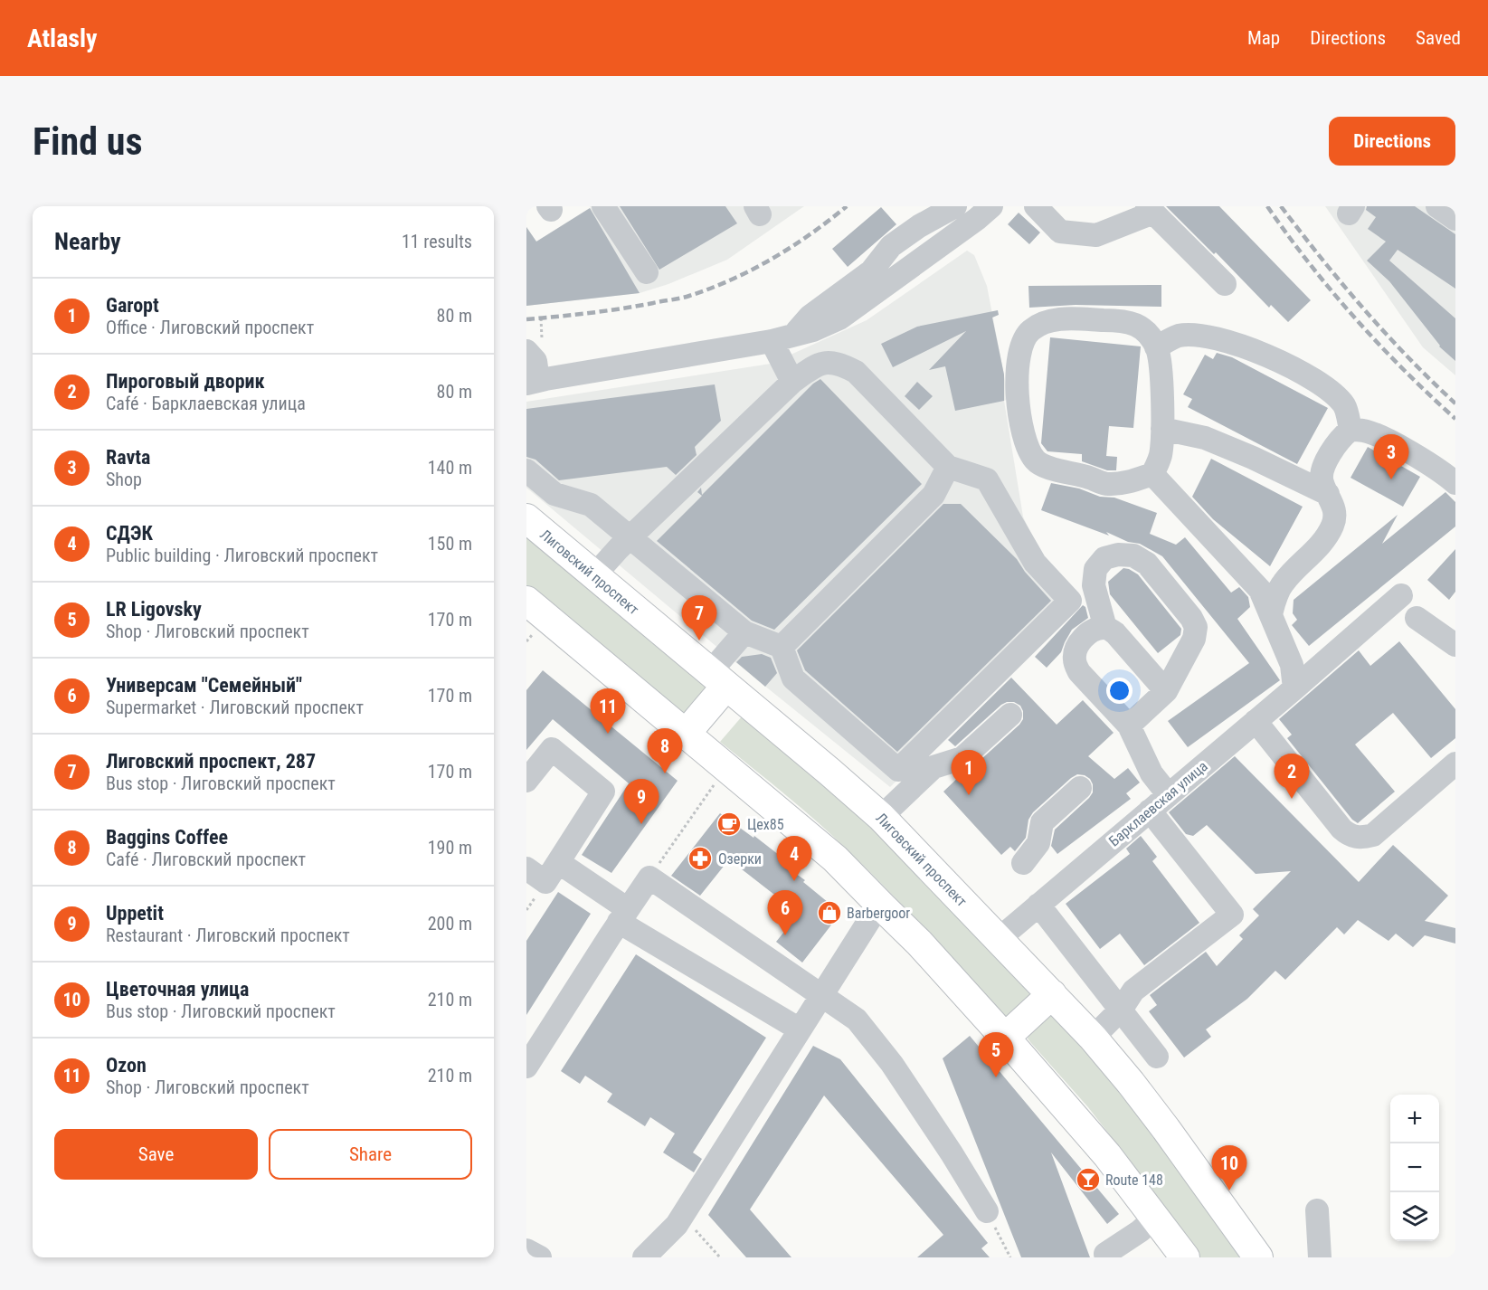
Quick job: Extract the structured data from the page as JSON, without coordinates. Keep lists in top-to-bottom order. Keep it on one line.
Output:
{"streets":{"main road":["Лиговский проспект"],"street":["Барклаевская улица"]},"crossings":[["Лиговский проспект","Барклаевская улица"]],"places":{"cafe":["Цех85"],"pharmacy":["Озерки"],"shop":["Barbergoor"],"bar":["Route 148"]},"page":{"header":"Atlasly","nav":["Map","Directions","Saved"],"buttons":["Directions",["Save","Share"]],"title":"Find us","heading":["Nearby","11 results"],"list":[{"mark":"1","name":"Garopt","note":"Office · Лиговский проспект","value":"80 m"},{"mark":"2","name":"Пироговый дворик","note":"Café · Барклаевская улица","value":"80 m"},{"mark":"3","name":"Ravta","note":"Shop","value":"140 m"},{"mark":"4","name":"СДЭК","note":"Public building · Лиговский проспект","value":"150 m"},{"mark":"5","name":"LR Ligovsky","note":"Shop · Лиговский проспект","value":"170 m"},{"mark":"6","name":"Универсам \"Семейный\"","note":"Supermarket · Лиговский проспект","value":"170 m"},{"mark":"7","name":"Лиговский проспект, 287","note":"Bus stop · Лиговский проспект","value":"170 m"},{"mark":"8","name":"Baggins Coffee","note":"Café · Лиговский проспект","value":"190 m"},{"mark":"9","name":"Uppetit","note":"Restaurant · Лиговский проспект","value":"200 m"},{"mark":"10","name":"Цветочная улица","note":"Bus stop · Лиговский проспект","value":"210 m"},{"mark":"11","name":"Ozon","note":"Shop · Лиговский проспект","value":"210 m"}],"pins":["3","7","11","8","1","2","9","4","6","5","10"],"map_buttons":["+","−"]}}
